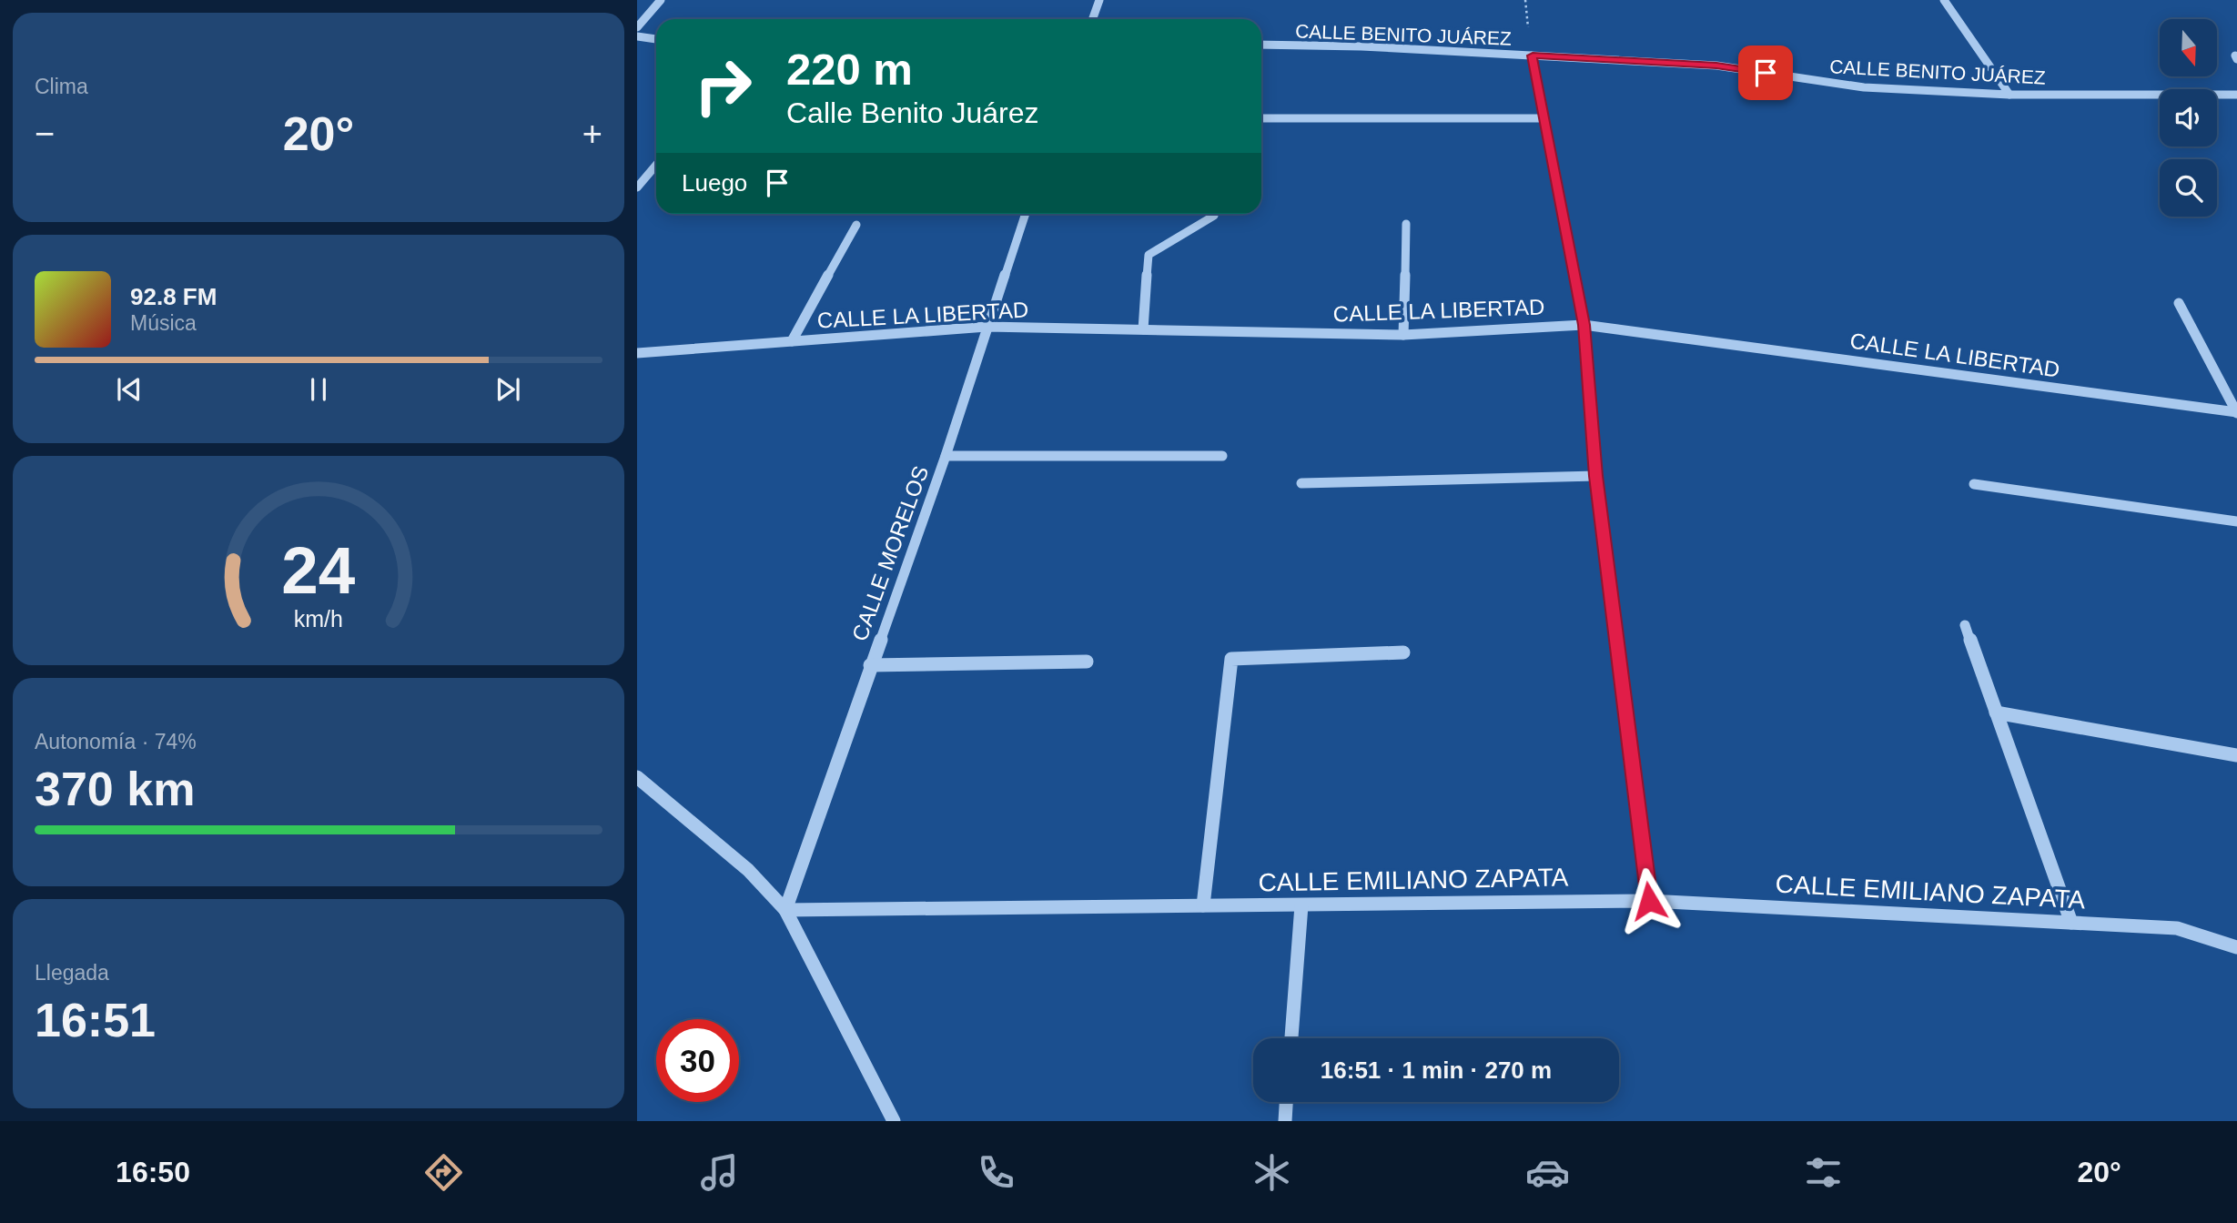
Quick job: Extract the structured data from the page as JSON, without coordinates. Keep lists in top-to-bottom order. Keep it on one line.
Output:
{"streets":{"street":["CALLE BENITO JUÁREZ","CALLE LA LIBERTAD","CALLE MORELOS","CALLE EMILIANO ZAPATA"]},"crossings":[["CALLE LA LIBERTAD","CALLE MORELOS"],["CALLE MORELOS","CALLE EMILIANO ZAPATA"]],"north":"bottom","page":{"tile":["Clima",["Autonomía · 74%","370 km"],["Llegada","16:51"]],"turn":["220 m","Calle Benito Juárez"],"heat":["−","20°","+"],"then":"Luego","song":["92.8 FM","Música"],"limit":"30","trip":"16:51 · 1 min · 270 m","tabs":["16:50","20°"],"gauge":["24","km/h"]}}
